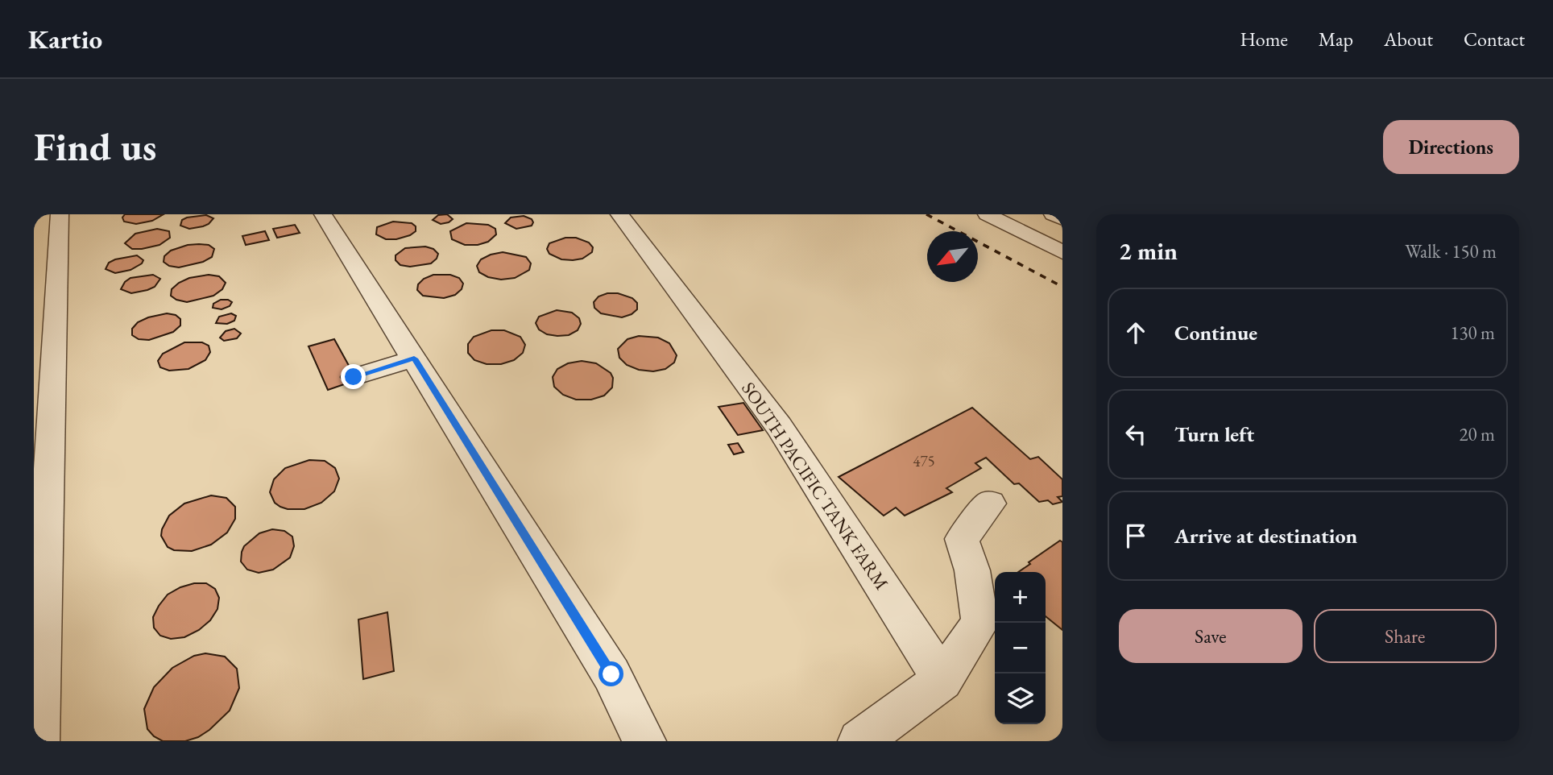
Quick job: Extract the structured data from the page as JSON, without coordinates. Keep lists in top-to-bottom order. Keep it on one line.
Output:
{"streets":{"street":["SOUTH PACIFIC TANK FARM"]},"house_numbers":["475"],"north":"bottom left","page":{"header":"Kartio","nav":["Home","Map","About","Contact"],"buttons":["Directions",["Save","Share"]],"title":"Find us","heading":["2 min","Walk · 150 m"],"list":[["Continue","130 m"],["Turn left","20 m"],"Arrive at destination"],"map_buttons":["+","−"]}}
